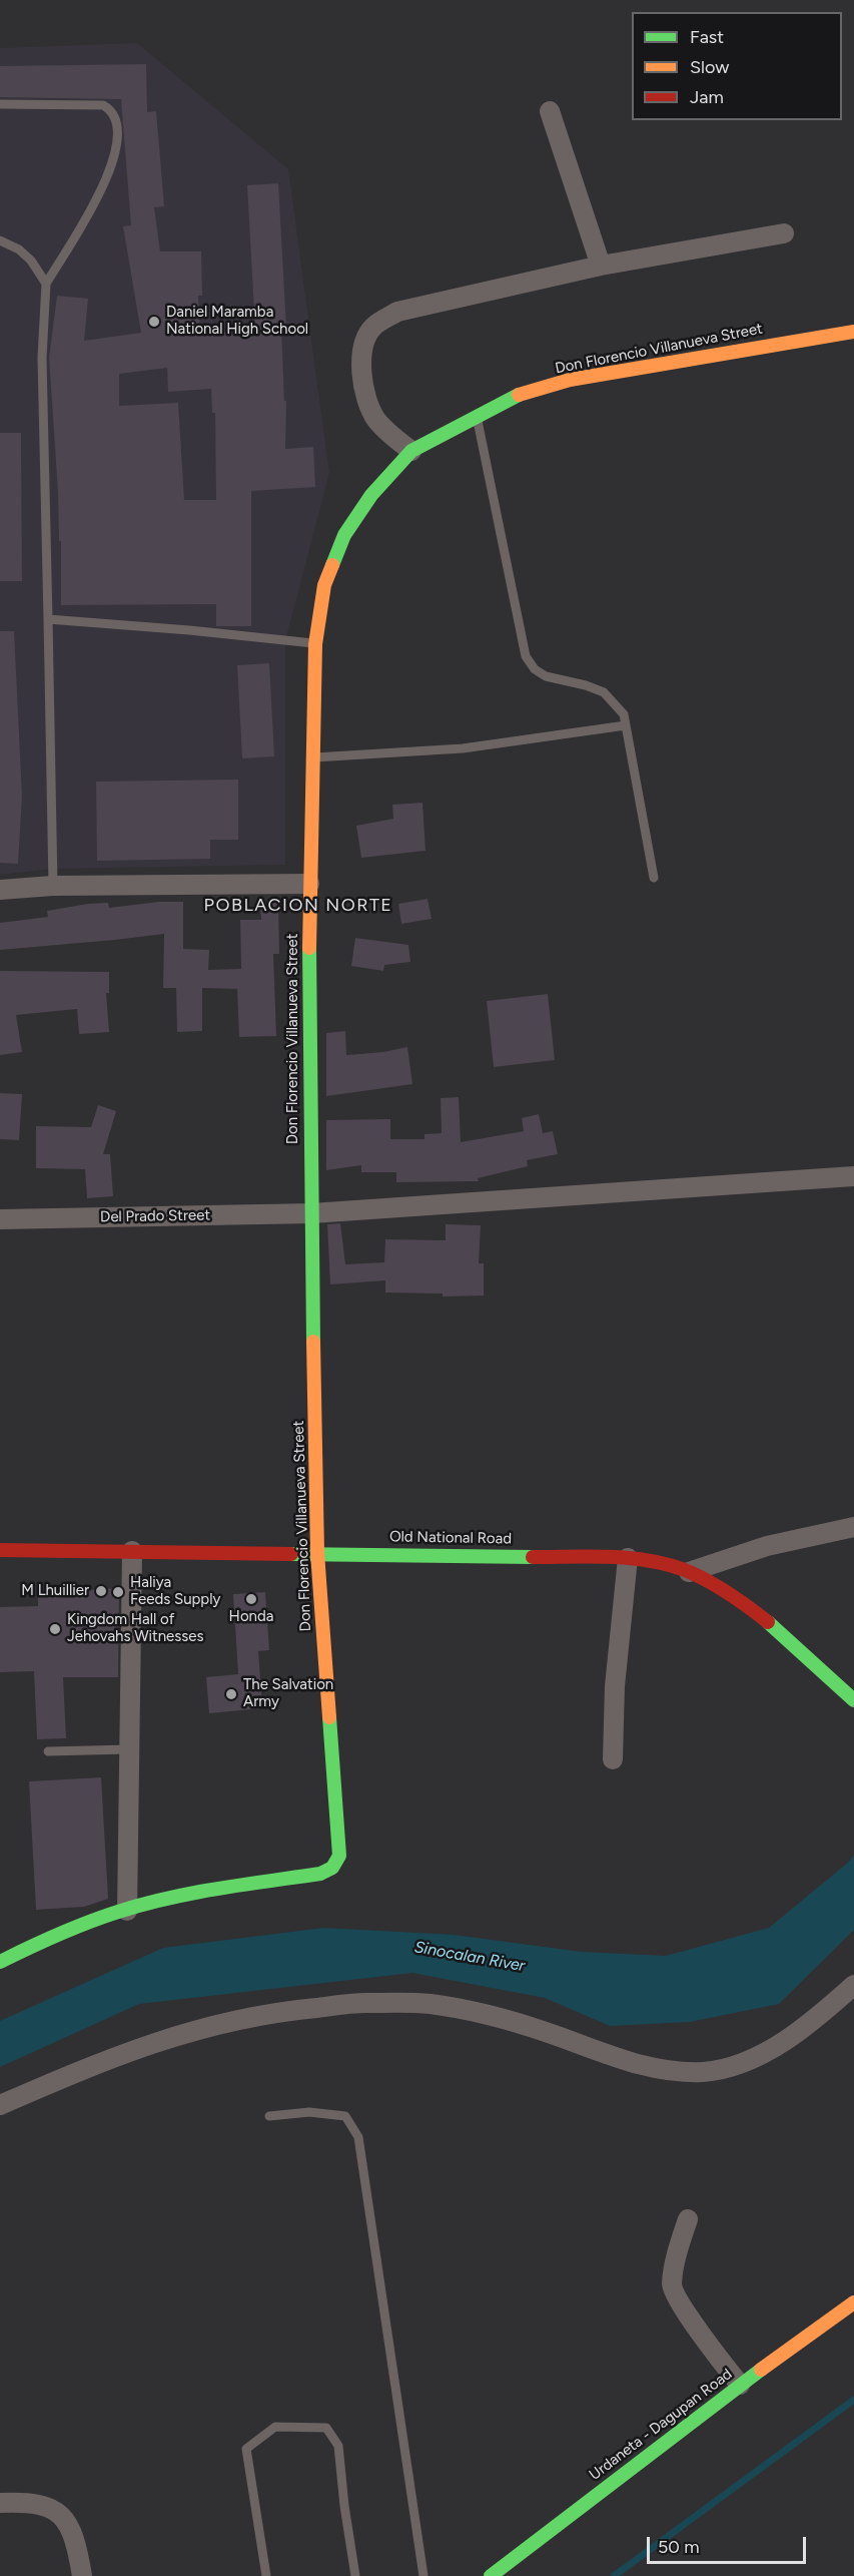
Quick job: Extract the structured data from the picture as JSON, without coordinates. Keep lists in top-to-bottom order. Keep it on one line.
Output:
{"streets":{"main road":["Don Florencio Villanueva Street","Old National Road","Urdaneta - Dagupan Road"],"street":["Del Prado Street"]},"crossings":[["Don Florencio Villanueva Street","Del Prado Street"],["Don Florencio Villanueva Street","Old National Road"]],"districts":["POBLACION NORTE"],"water":["Sinocalan River"],"places":["Daniel Maramba National High School","M Lhuillier","Haliya Feeds Supply","Honda","Kingdom Hall of Jehovahs Witnesses","The Salvation Army"],"legend":["Fast","Slow","Jam"],"scale_bar":"50 m"}
